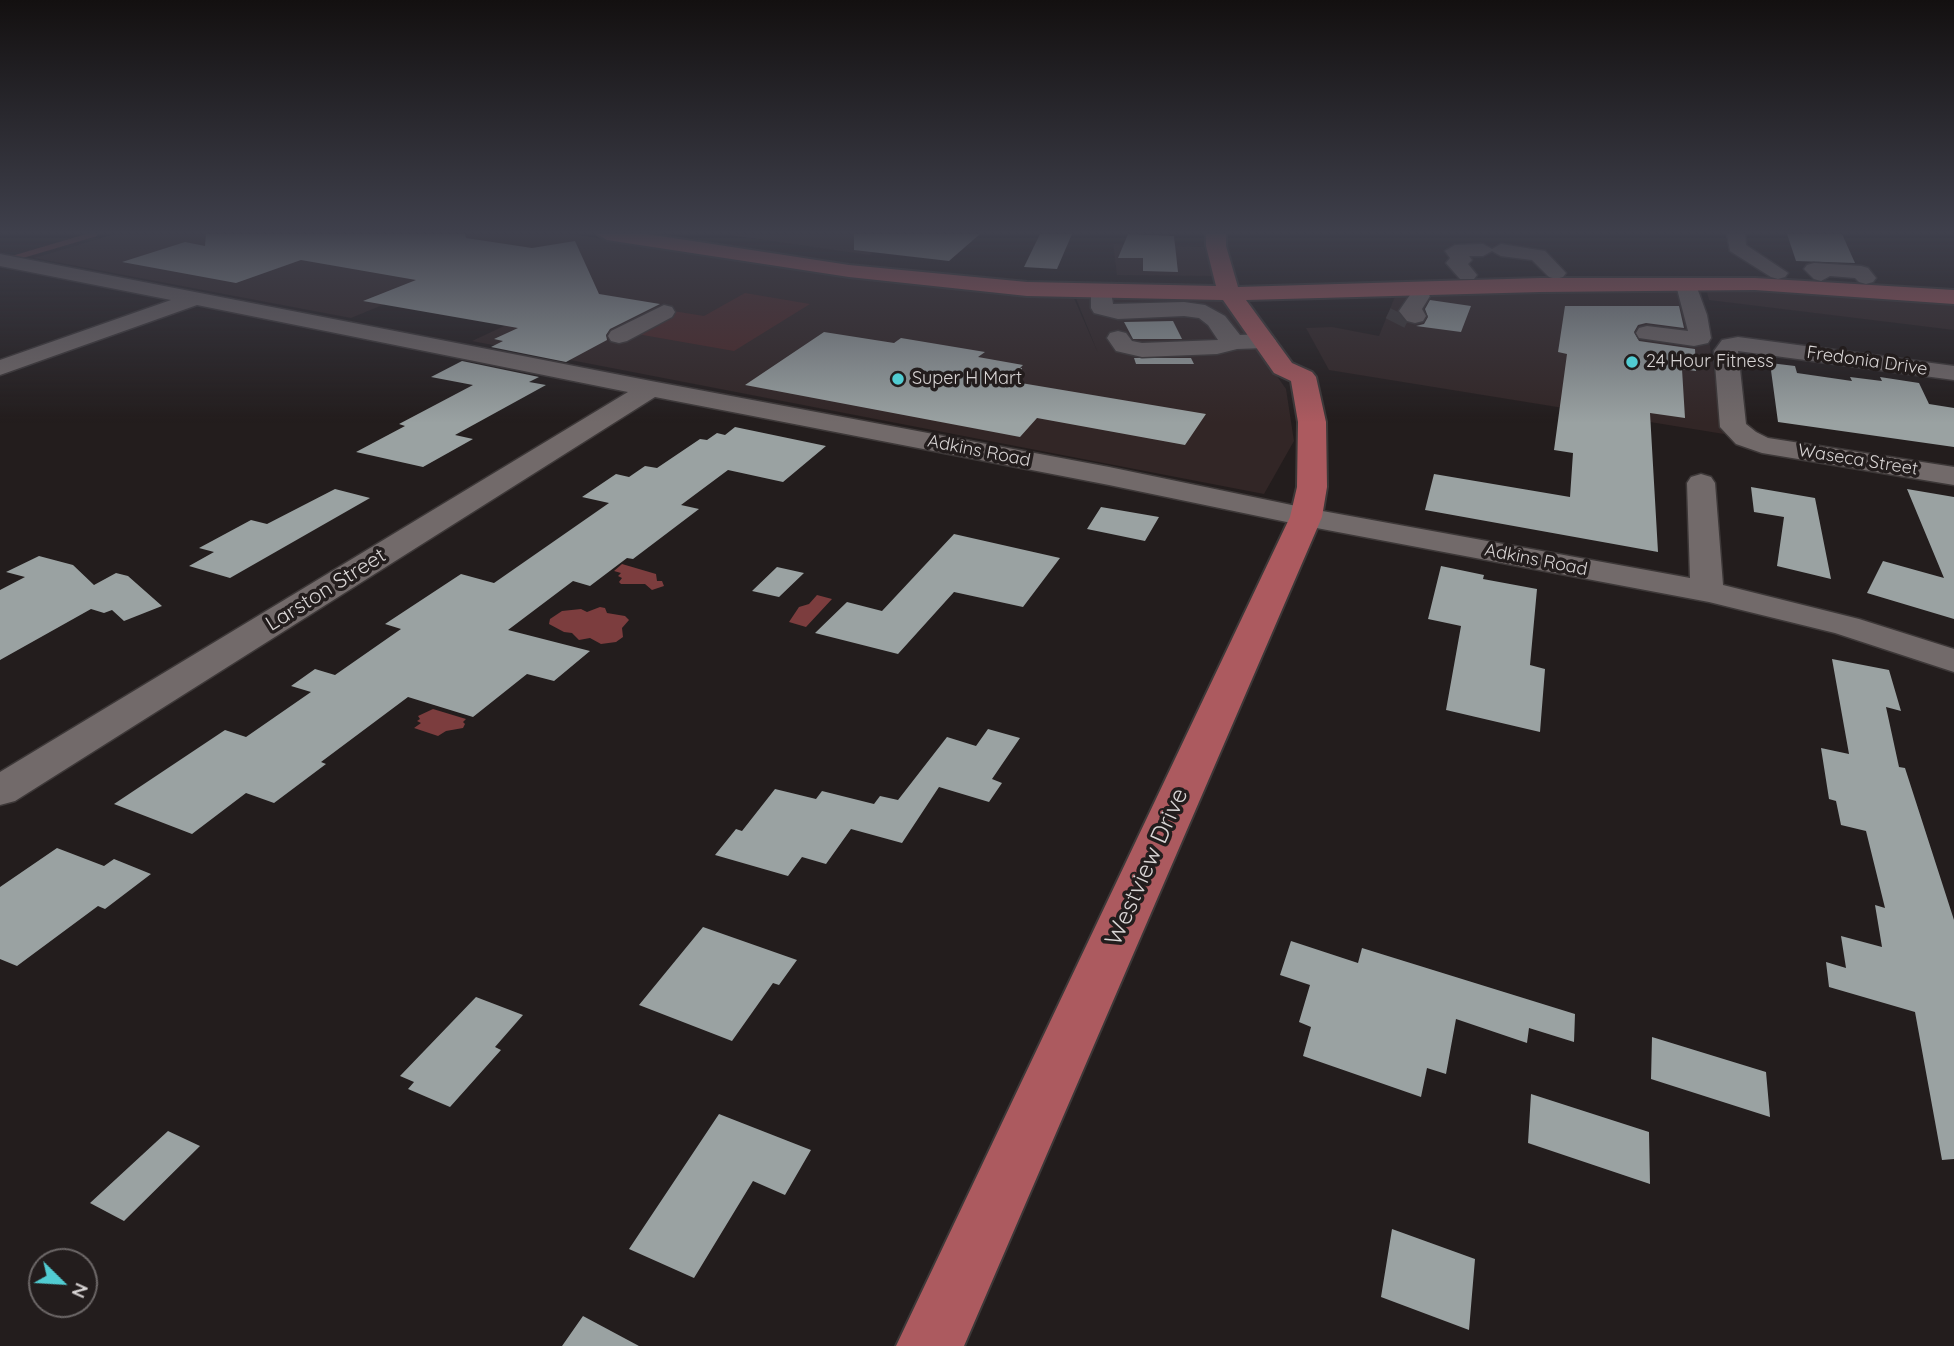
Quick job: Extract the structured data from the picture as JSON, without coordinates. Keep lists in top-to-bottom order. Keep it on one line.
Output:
{"streets":{"main road":["Westview Drive"],"street":["Fredonia Drive","Adkins Road","Waseca Street","Larston Street"]},"crossings":[["Fredonia Drive","Waseca Street"],["Adkins Road","Larston Street"],["Adkins Road","Westview Drive"]],"places":["24 Hour Fitness","Super H Mart"],"north":"bottom right"}
